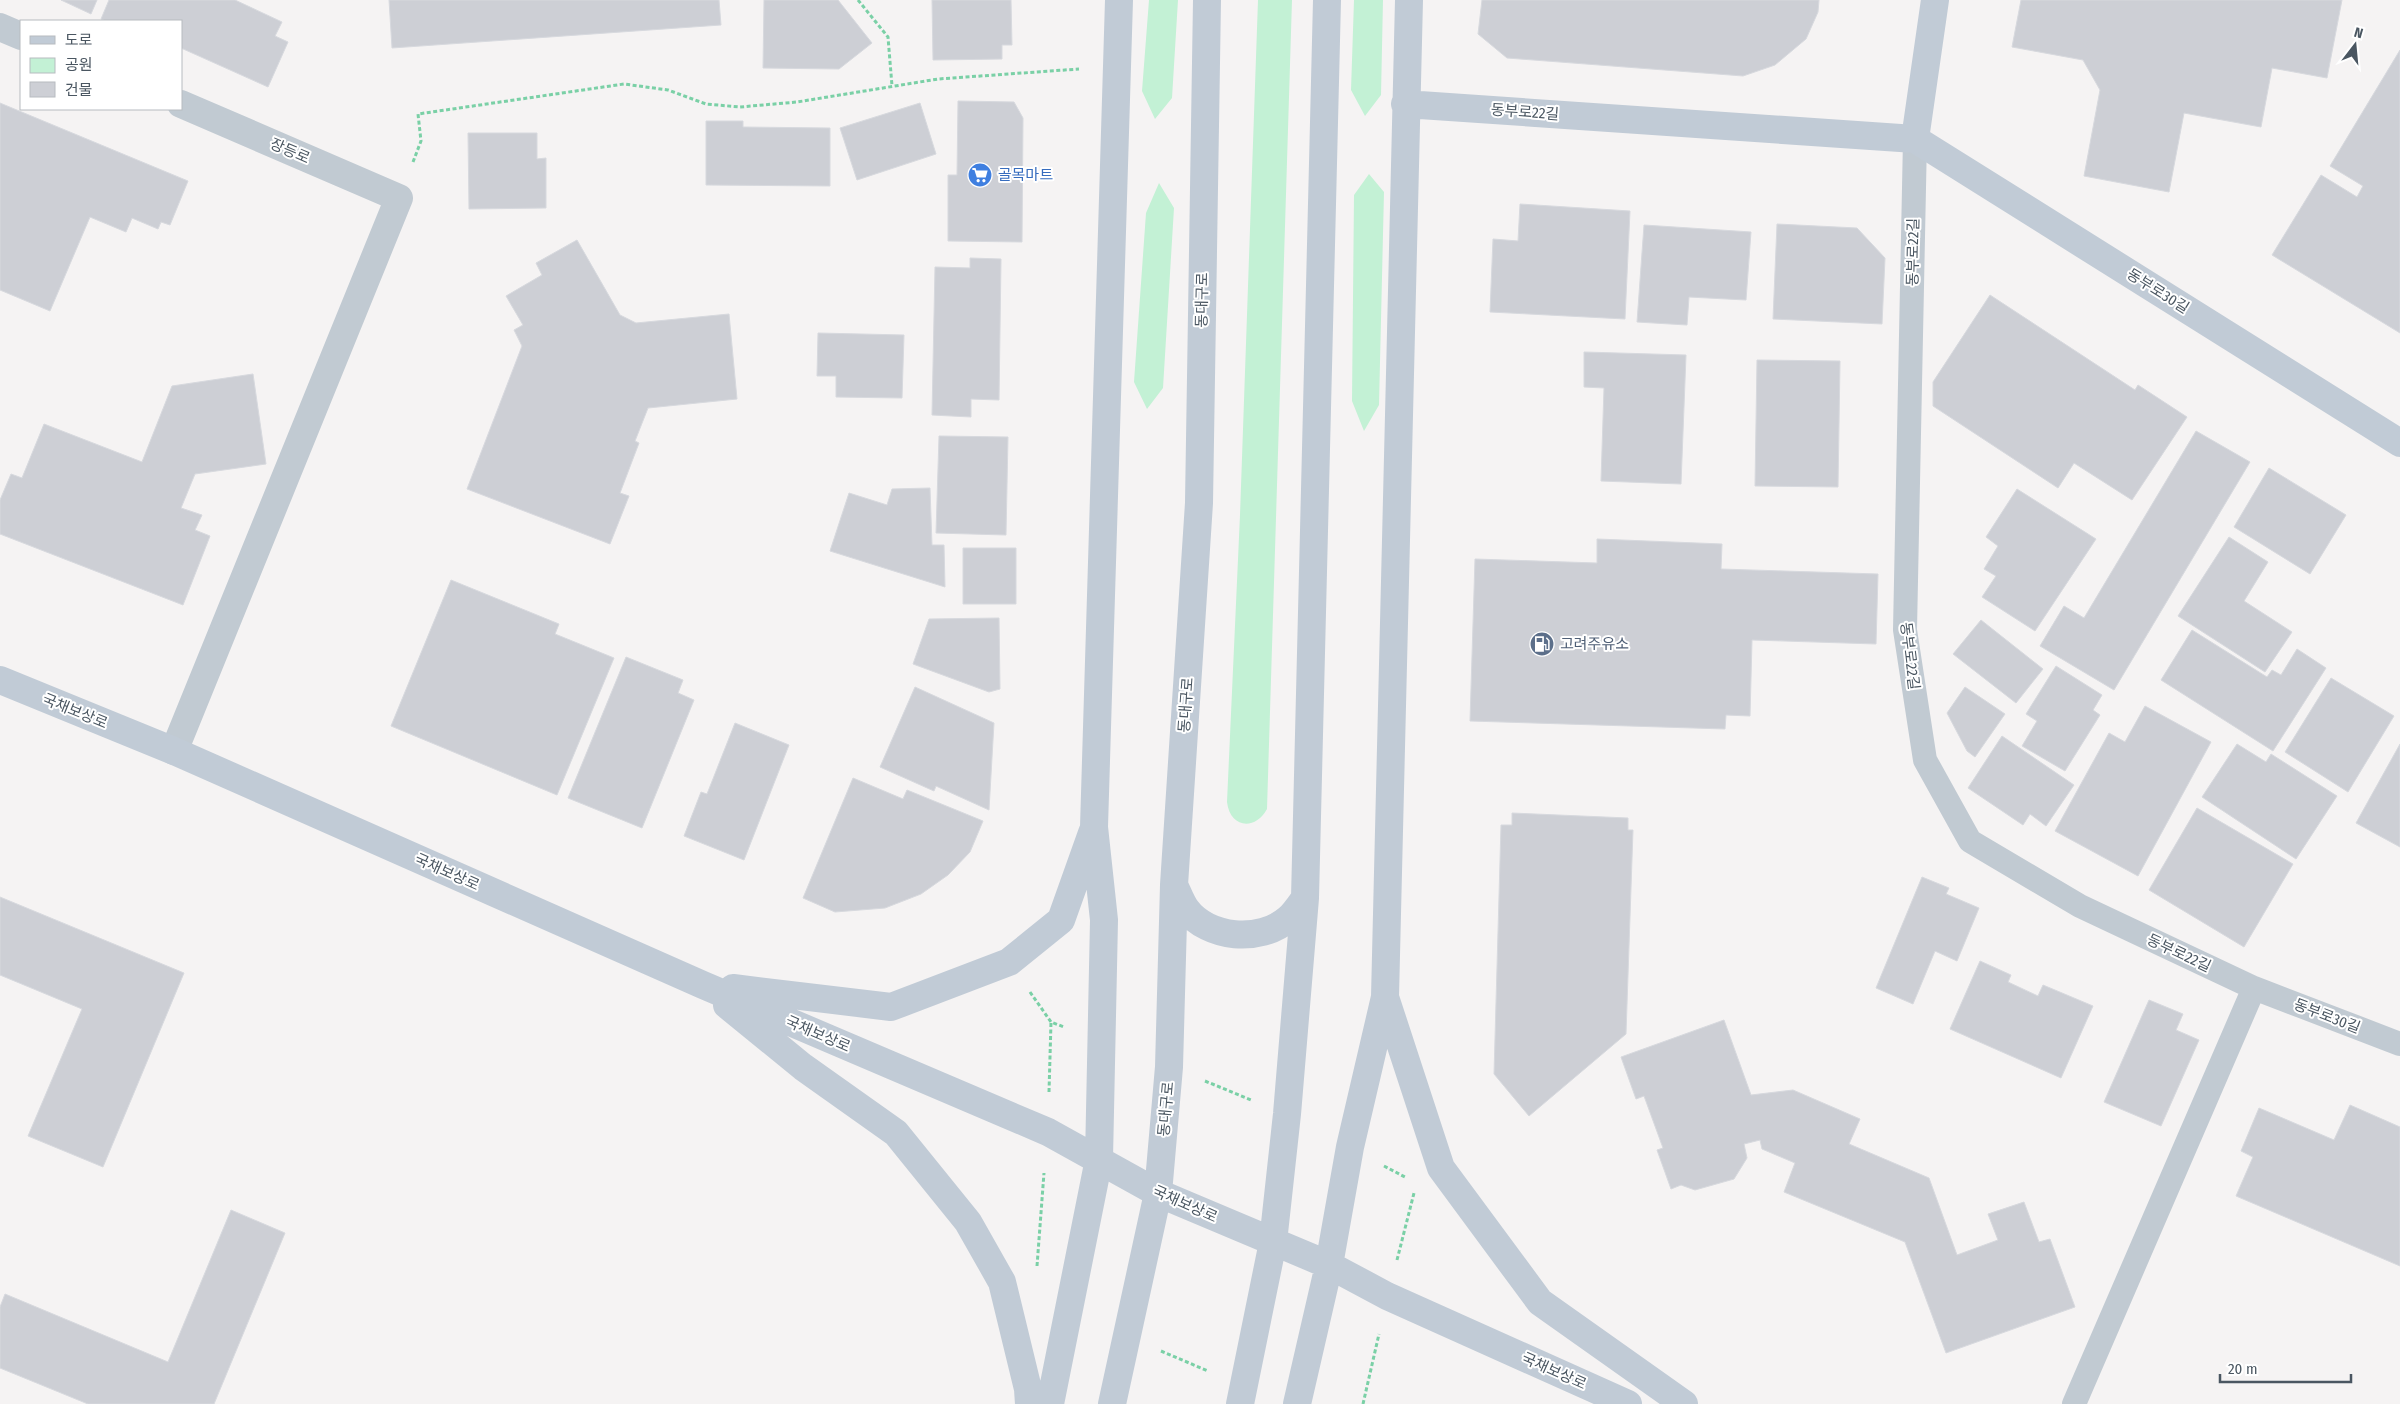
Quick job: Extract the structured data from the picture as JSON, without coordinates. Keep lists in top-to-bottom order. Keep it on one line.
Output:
{"streets":{"main road":["동부로22길","동부로30길","동대구로","국채보상로"],"street":["장등로"]},"crossings":[["동부로22길","동부로30길"],["동대구로","국채보상로"]],"places":{"supermarket":["골목마트"],"fuel station":["고려주유소"]},"legend":["도로","공원","건물"],"scale_bar":"20 m","north":"top"}
